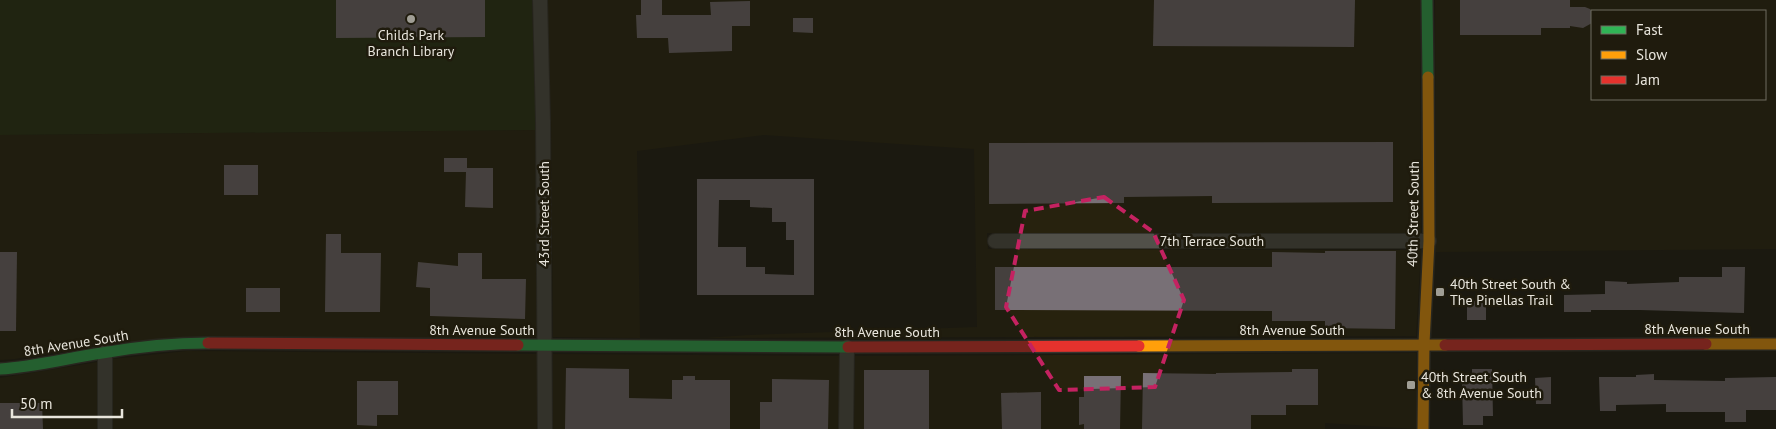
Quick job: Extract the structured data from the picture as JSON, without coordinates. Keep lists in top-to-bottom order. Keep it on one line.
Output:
{"streets":{"street":["43rd Street South","40th Street South","7th Terrace South","8th Avenue South"]},"crossings":[["43rd Street South","8th Avenue South"],["40th Street South","7th Terrace South"],["40th Street South","8th Avenue South"]],"places":{"other":["Childs Park Branch Library"],"transit":["40th Street South & The Pinellas Trail","40th Street South & 8th Avenue South"]},"legend":["Fast","Slow","Jam"],"scale_bar":"50 m"}
